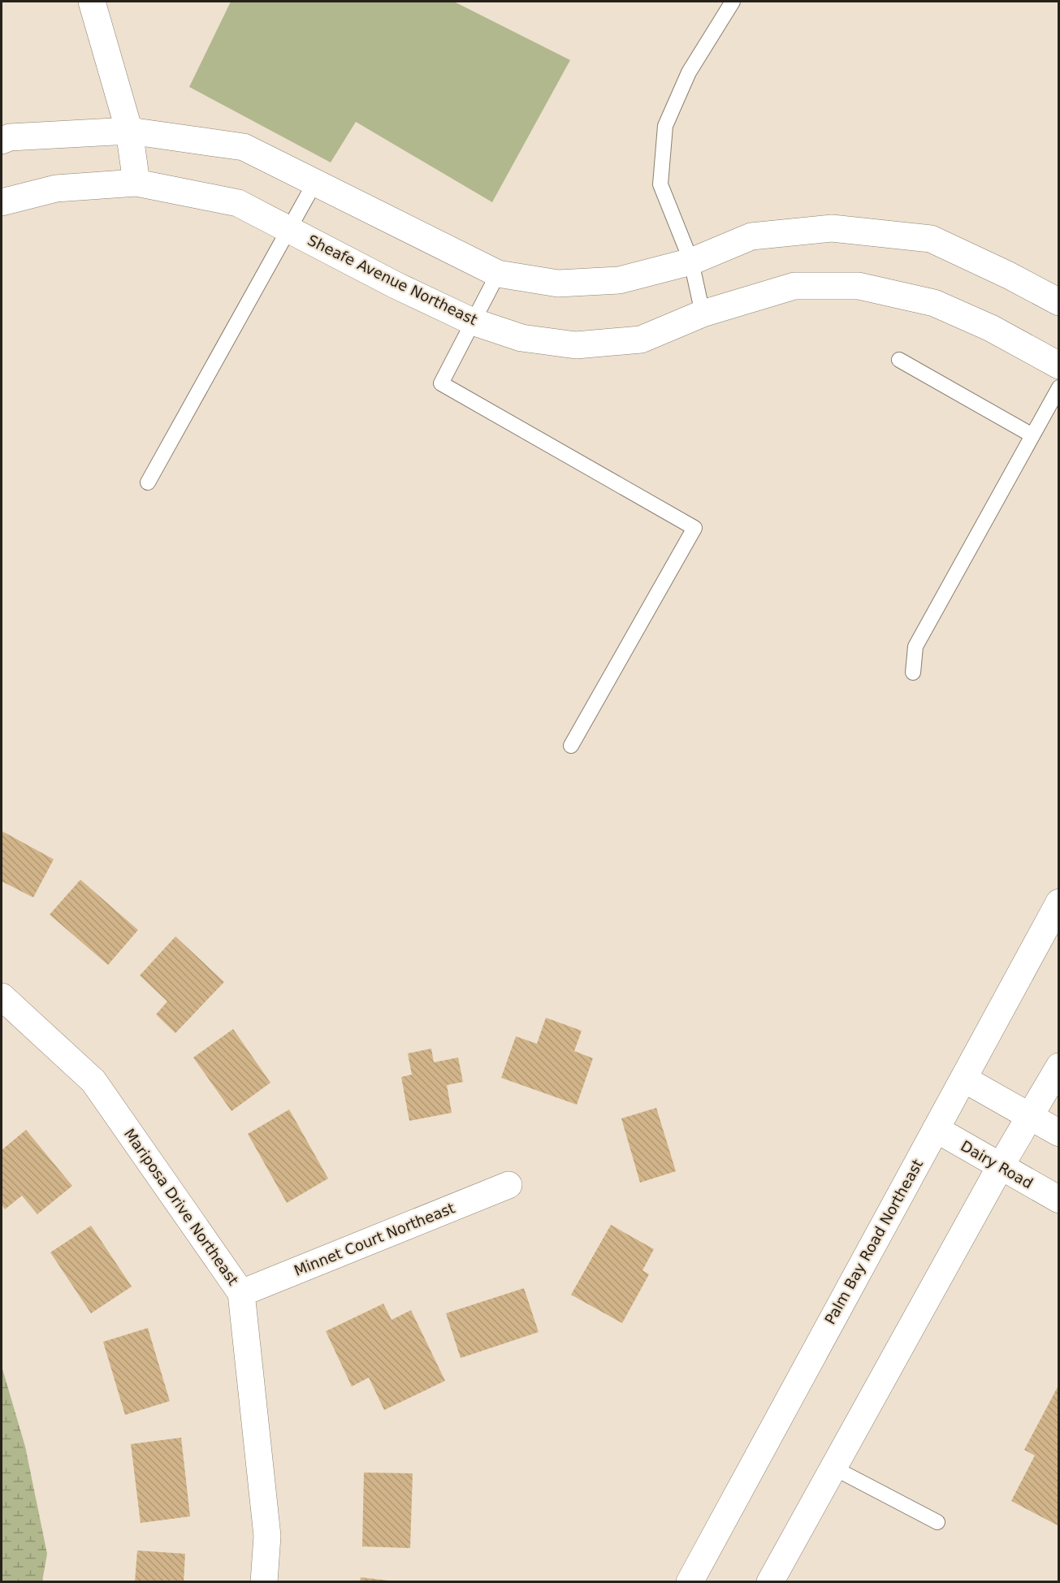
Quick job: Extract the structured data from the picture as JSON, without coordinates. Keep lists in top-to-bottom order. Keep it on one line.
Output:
{"streets":{"street":["Sheafe Avenue Northeast","Dairy Road","Mariposa Drive Northeast","Minnet Court Northeast","Palm Bay Road Northeast"]},"crossings":[["Dairy Road","Palm Bay Road Northeast"],["Mariposa Drive Northeast","Minnet Court Northeast"]]}
